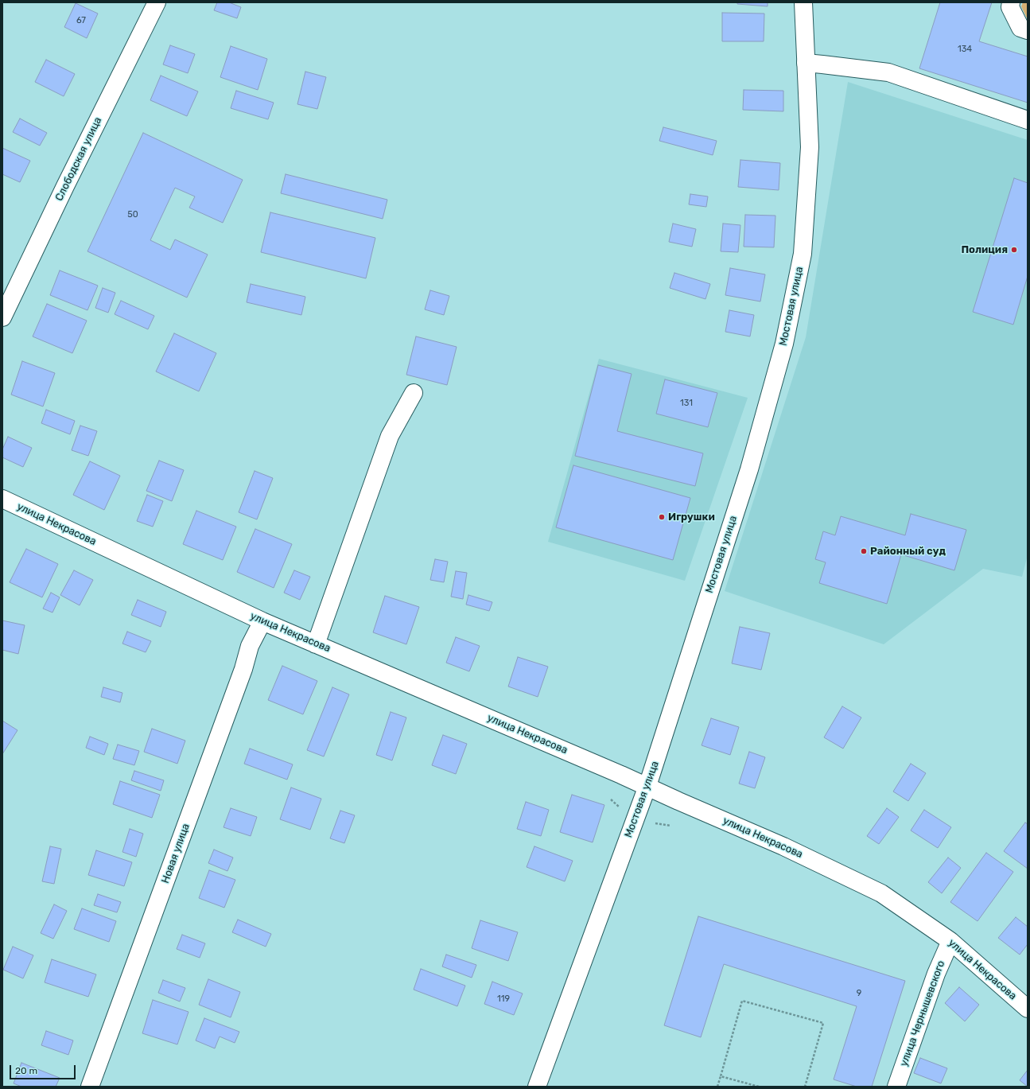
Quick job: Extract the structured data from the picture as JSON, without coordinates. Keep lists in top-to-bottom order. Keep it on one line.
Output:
{"streets":{"street":["Слободская улица","Мостовая улица","улица Некрасова","Новая улица","улица Чернышевского"]},"crossings":[["Мостовая улица","улица Некрасова"],["улица Некрасова","Новая улица"],["улица Некрасова","улица Чернышевского"]],"places":["Полиция","Игрушки","Районный суд"],"house_numbers":["67","134","50","131","9","119"],"scale_bar":"20 m"}
